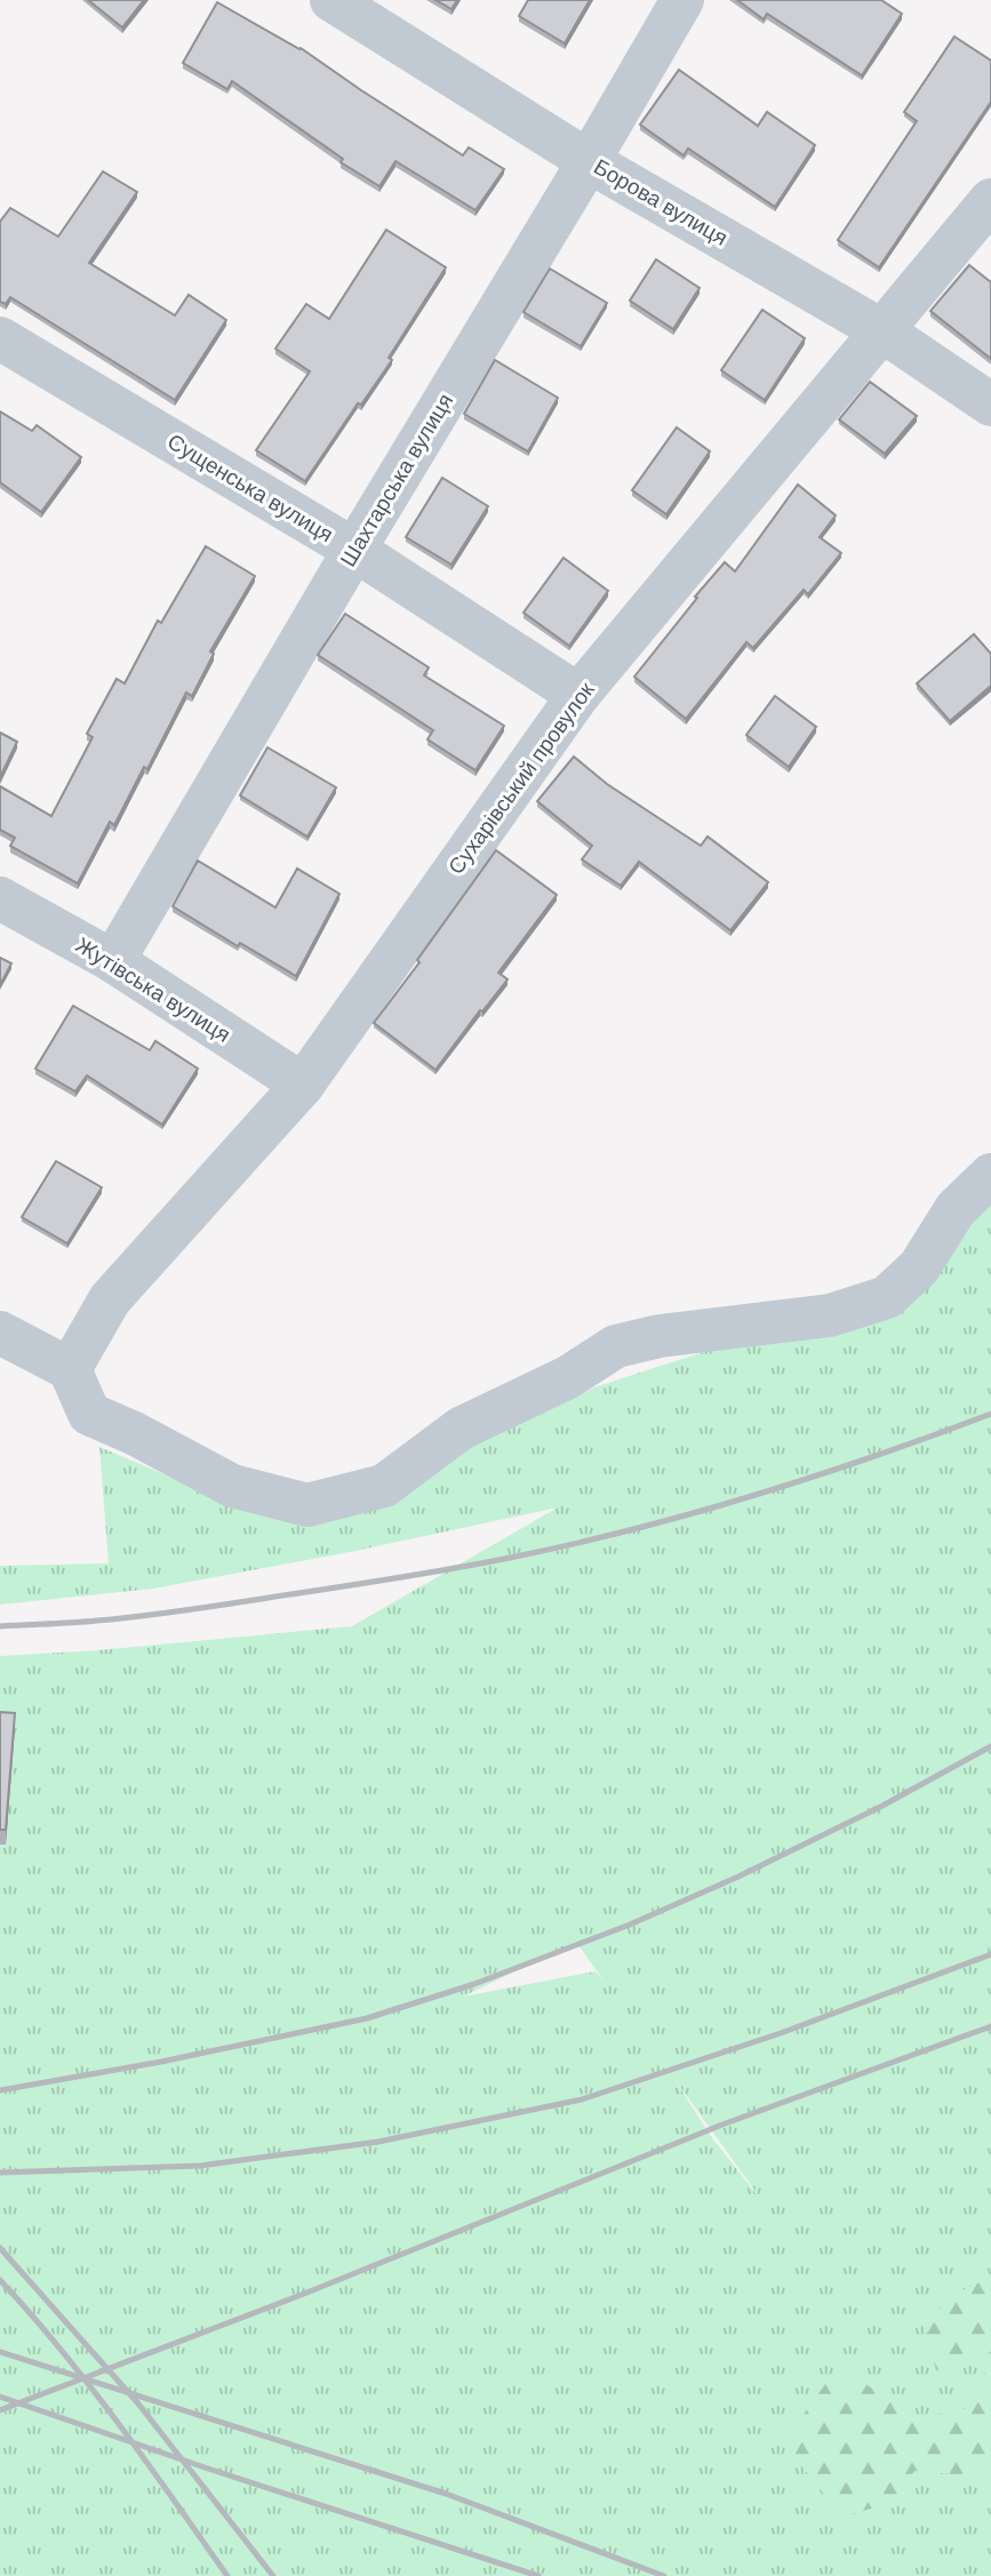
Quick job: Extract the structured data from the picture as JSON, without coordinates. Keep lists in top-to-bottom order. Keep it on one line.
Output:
{"streets":{"street":["Борова вулиця","Шахтарська вулиця","Сущенська вулиця","Сухарівський провулок","Жутівська вулиця"]},"crossings":[["Борова вулиця","Шахтарська вулиця"],["Борова вулиця","Сухарівський провулок"],["Шахтарська вулиця","Сущенська вулиця"],["Шахтарська вулиця","Жутівська вулиця"],["Сущенська вулиця","Сухарівський провулок"],["Сухарівський провулок","Жутівська вулиця"]]}
